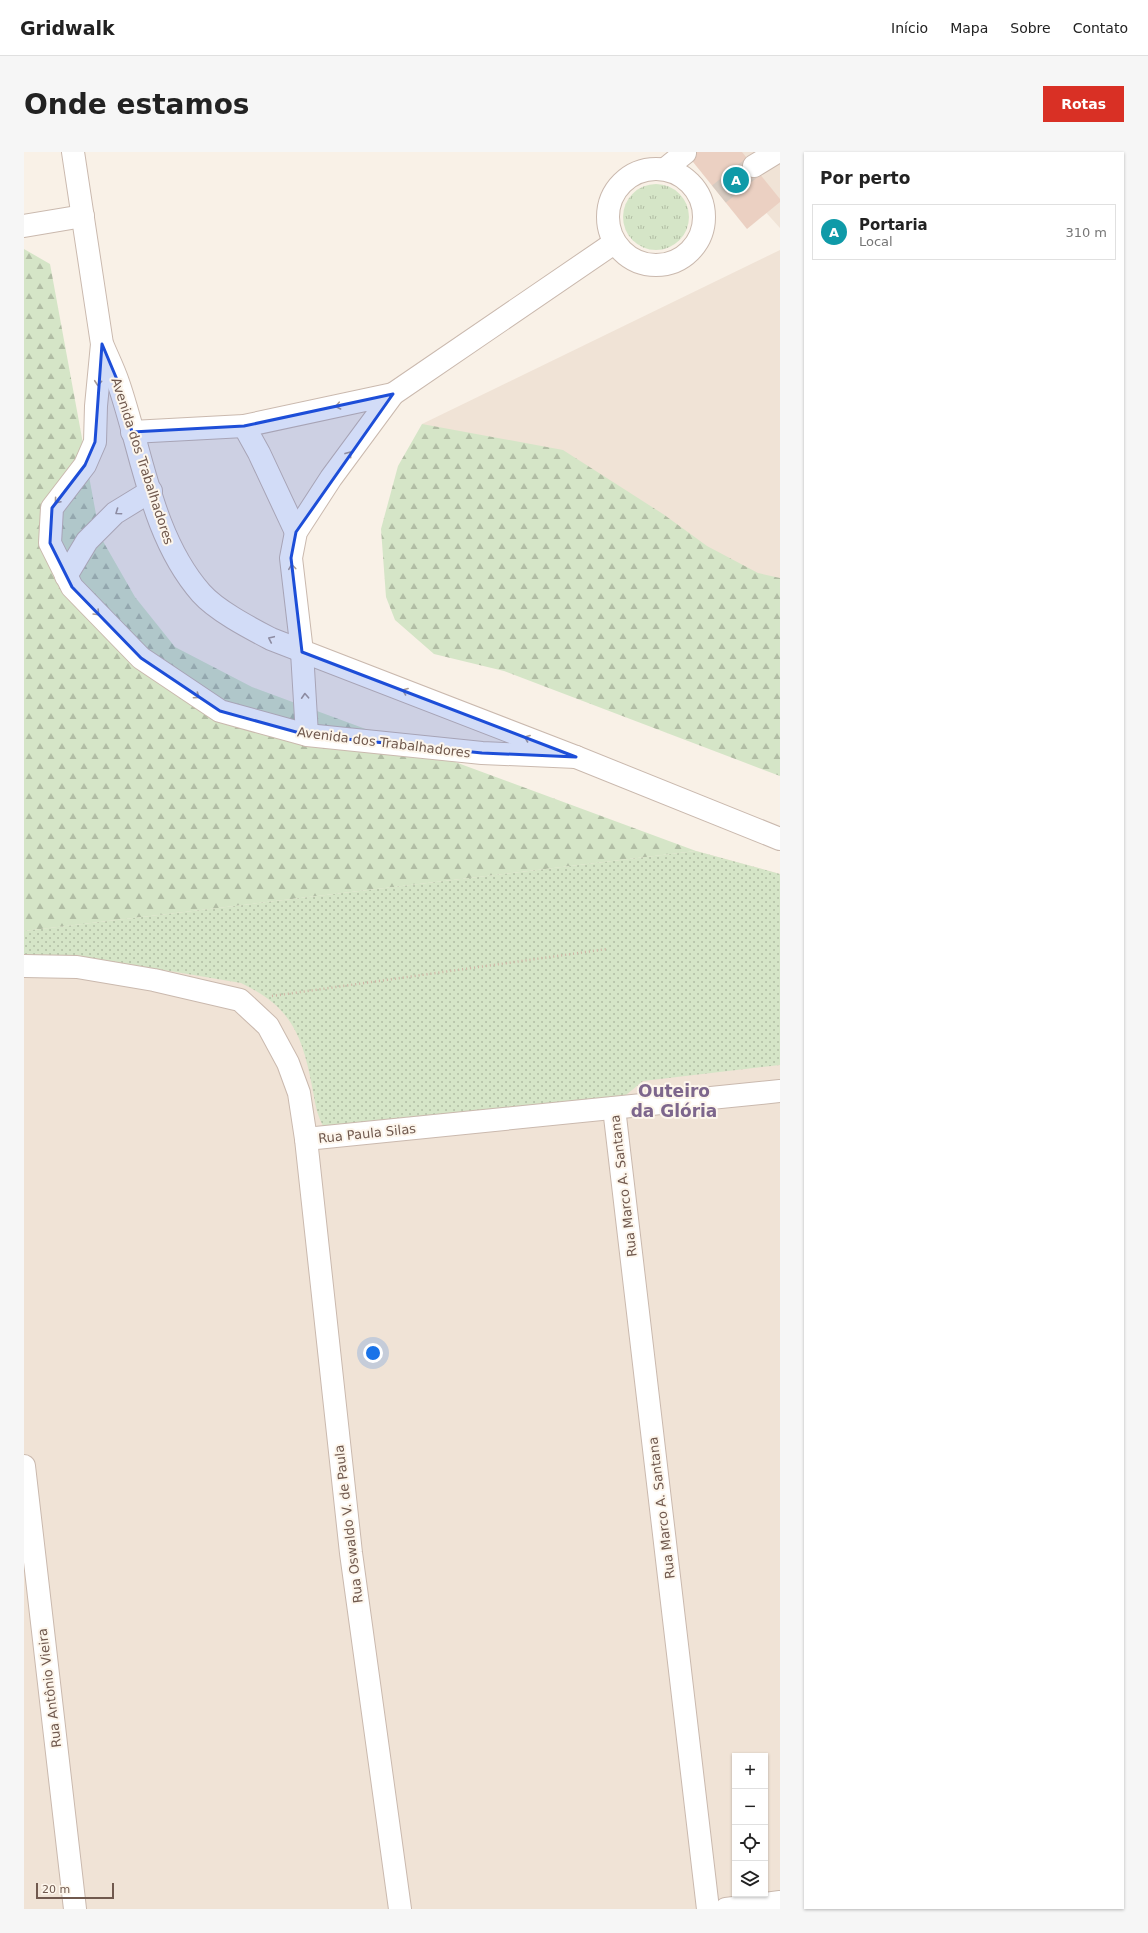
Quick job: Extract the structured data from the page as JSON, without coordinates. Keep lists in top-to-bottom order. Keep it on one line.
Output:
{"streets":{"street":["Avenida dos Trabalhadores","Rua Paula Silas","Rua Marco A. Santana","Rua Oswaldo V. de Paula","Rua Antônio Vieira"]},"crossings":[["Rua Paula Silas","Rua Marco A. Santana"],["Rua Paula Silas","Rua Oswaldo V. de Paula"]],"districts":["Outeiro da Glória"],"scale_bar":"20 m","page":{"header":"Gridwalk","nav":["Início","Mapa","Sobre","Contato"],"buttons":"Rotas","title":"Onde estamos","heading":"Por perto","pins":"A","list":[{"mark":"A","name":"Portaria","note":"Local","value":"310 m"}],"map_buttons":["+","−"],"scale":"20 m"}}
